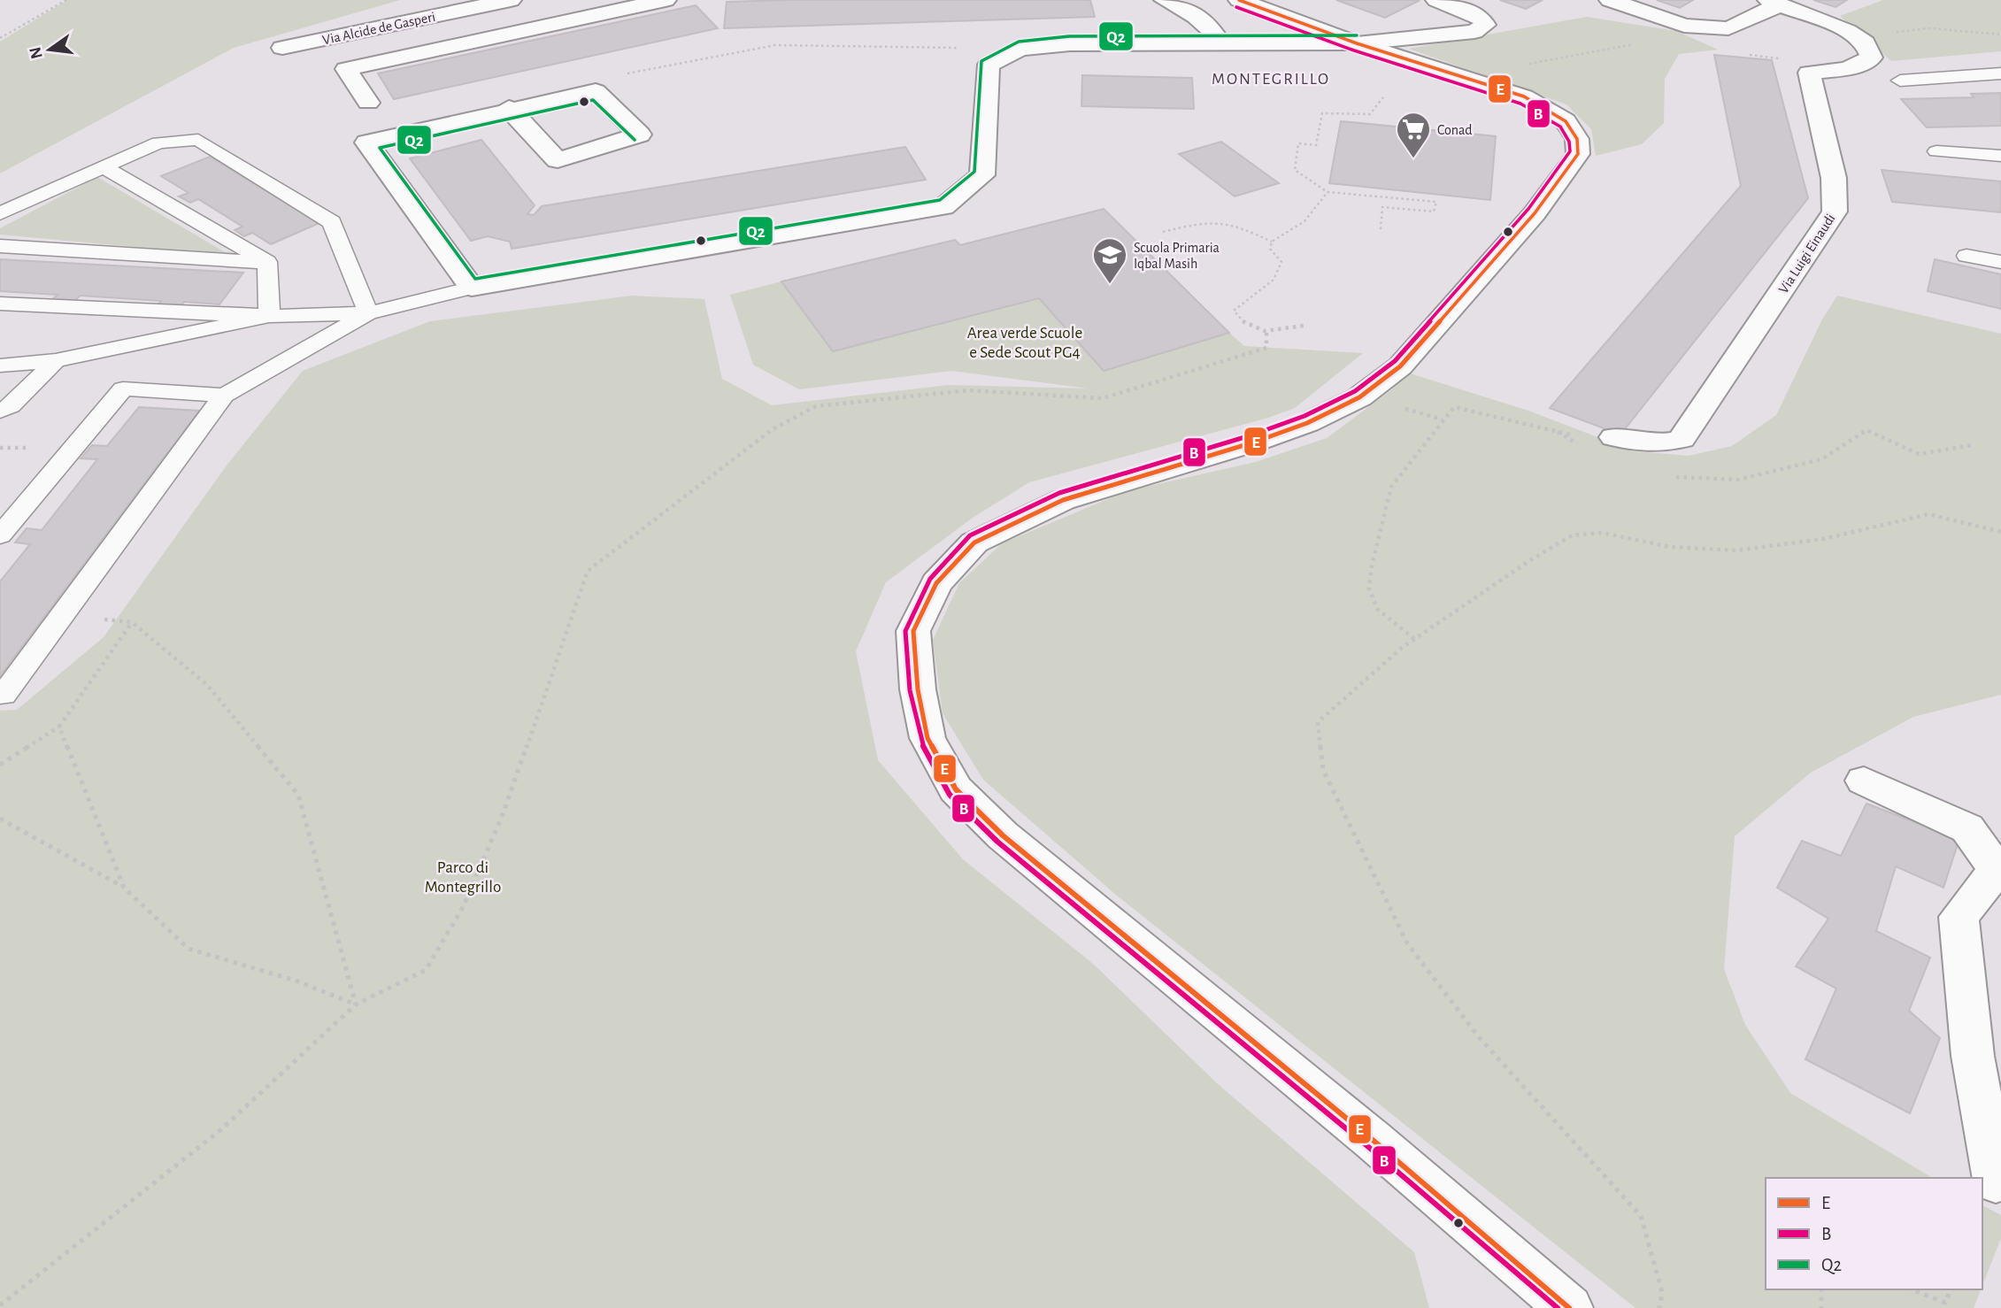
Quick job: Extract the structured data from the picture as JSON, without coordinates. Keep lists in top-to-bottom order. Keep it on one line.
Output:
{"streets":{"street":["Via Alcide de Gasperi","Via Luigi Einaudi"]},"districts":["MONTEGRILLO"],"parks":["Area verde Scuole e Sede Scout PG4","Parco di Montegrillo"],"places":{"supermarket":["Conad"],"school or university":["Scuola Primaria Iqbal Masih"]},"lines":["transit line E","transit line B","transit line Q2"],"legend":["E","B","Q2"],"north":"left"}
